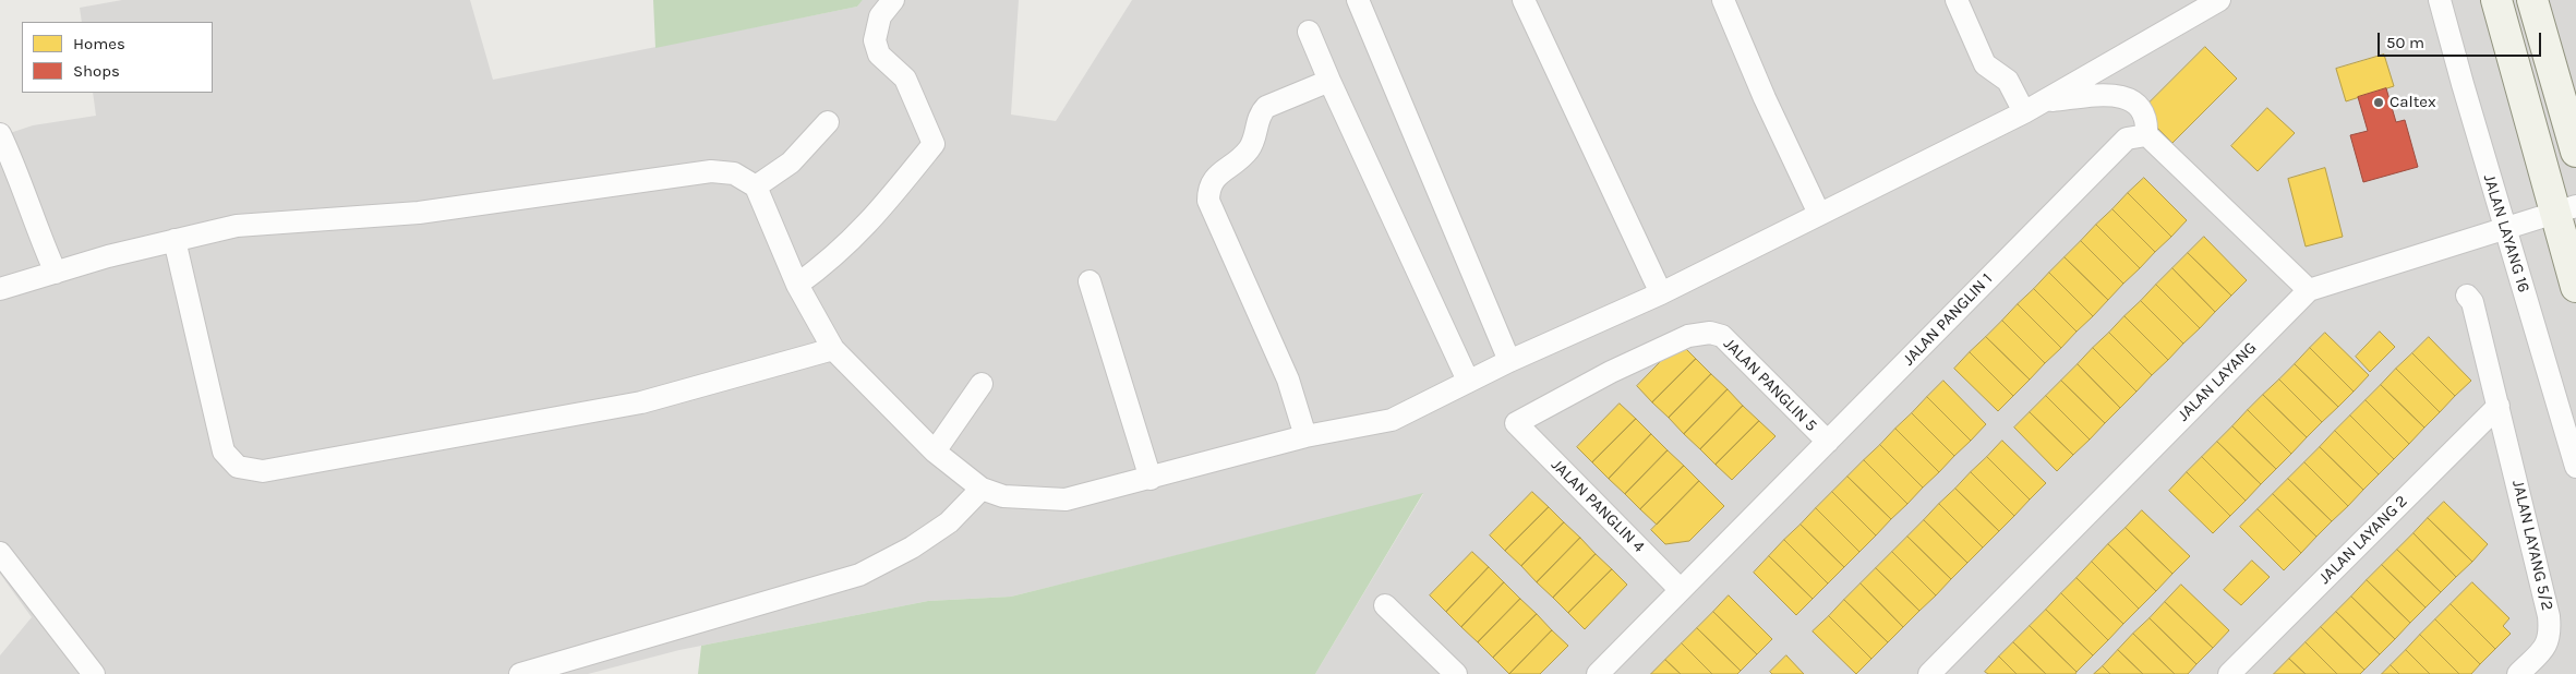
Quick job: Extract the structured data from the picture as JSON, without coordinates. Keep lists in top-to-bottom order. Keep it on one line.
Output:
{"streets":{"street":["JALAN LAYANG 16","JALAN PANGLIN 1","JALAN LAYANG","JALAN PANGLIN 5","JALAN PANGLIN 4","JALAN LAYANG 2","JALAN LAYANG 5/2"]},"crossings":[["JALAN LAYANG 16","JALAN LAYANG"],["JALAN PANGLIN 1","JALAN PANGLIN 5"],["JALAN PANGLIN 1","JALAN PANGLIN 4"],["JALAN PANGLIN 5","JALAN PANGLIN 4"],["JALAN LAYANG 2","JALAN LAYANG 5/2"]],"places":["Caltex"],"legend":["Homes","Shops"],"scale_bar":"50 m"}
